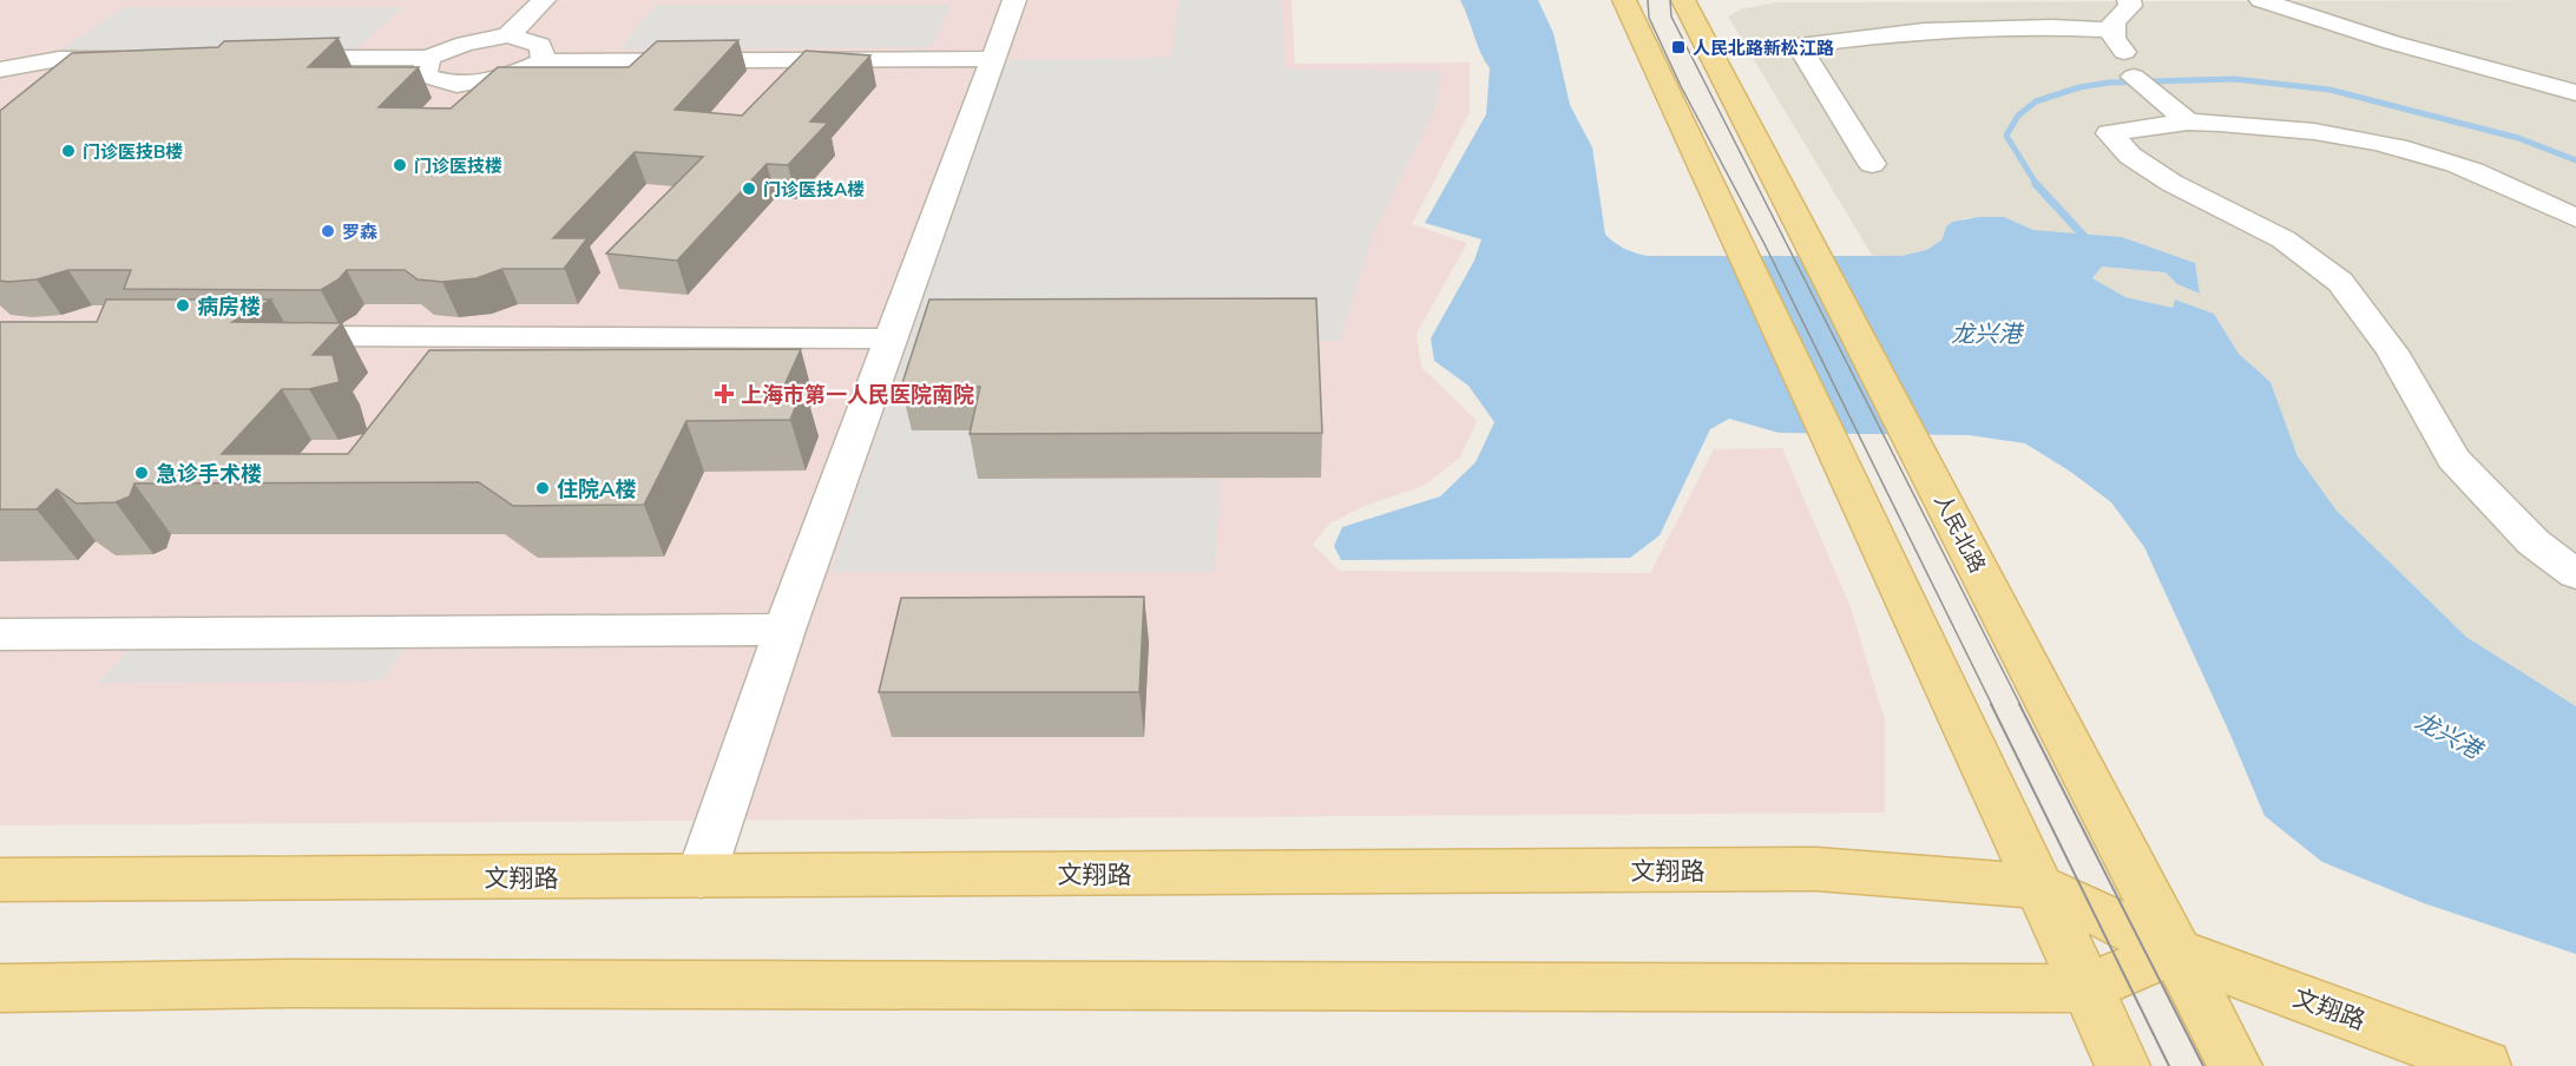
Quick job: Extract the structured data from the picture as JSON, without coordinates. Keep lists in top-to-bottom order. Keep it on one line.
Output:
{"streets":{"main road":["人民北路","文翔路"]},"crossings":[["人民北路","文翔路"]],"water":["龙兴港"],"places":{"transit":["人民北路新松江路"],"other":["门诊医技B楼","门诊医技楼","门诊医技A楼","罗森","病房楼","急诊手术楼","住院A楼"],"health":["上海市第一人民医院南院"]}}
